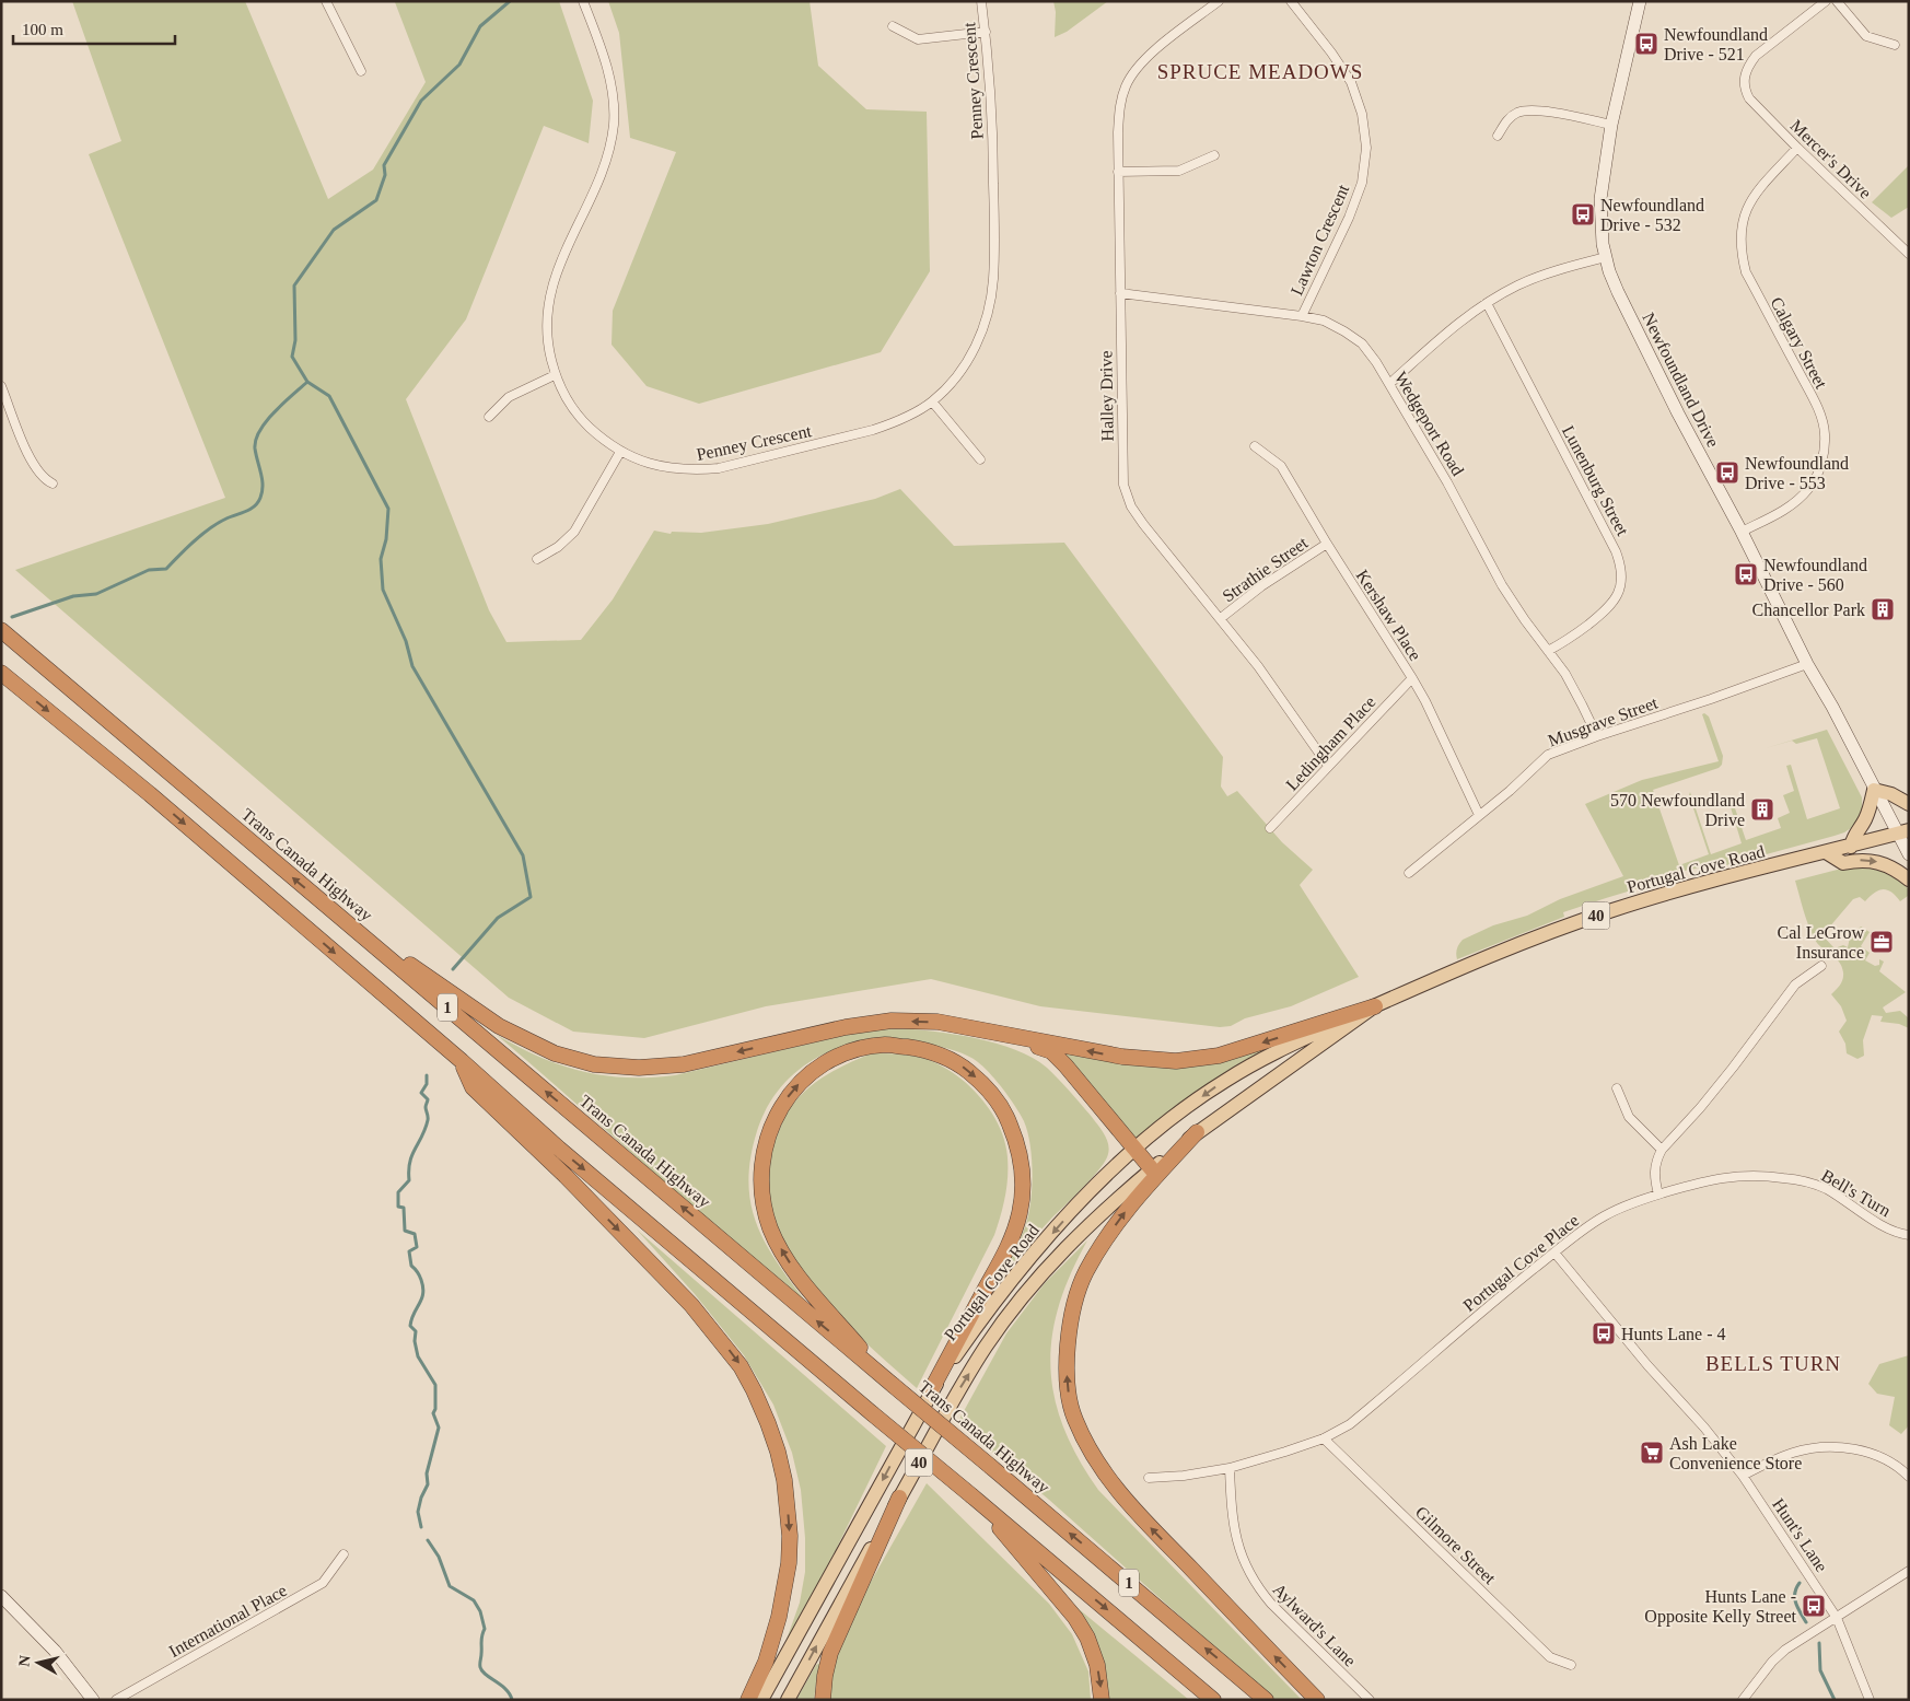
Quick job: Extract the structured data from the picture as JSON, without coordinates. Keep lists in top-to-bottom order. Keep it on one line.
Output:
{"streets":{"highway":["Trans Canada Highway","1"],"main road":["Portugal Cove Road","40"],"street":["Penney Crescent","Mercer's Drive","Lawton Crescent","Calgary Street","Newfoundland Drive","Halley Drive","Wedgeport Road","Lunenburg Street","Strathie Street","Kershaw Place","Musgrave Street","Ledingham Place","Bell's Turn","Portugal Cove Place","Hunt's Lane","Gilmore Street","International Place","Aylward's Lane"]},"crossings":[["Mercer's Drive","Calgary Street"],["Lawton Crescent","Wedgeport Road"],["Calgary Street","Newfoundland Drive"],["Newfoundland Drive","Musgrave Street"],["Newfoundland Drive","Portugal Cove Road"],["Halley Drive","Wedgeport Road"],["Halley Drive","Strathie Street"],["Halley Drive","Ledingham Place"],["Wedgeport Road","Lunenburg Street"],["Wedgeport Road","Musgrave Street"],["Strathie Street","Kershaw Place"],["Kershaw Place","Musgrave Street"],["Kershaw Place","Ledingham Place"],["Bell's Turn","Portugal Cove Place"],["Portugal Cove Place","Hunt's Lane"],["Portugal Cove Place","Gilmore Street"],["Portugal Cove Place","Aylward's Lane"]],"districts":["SPRUCE MEADOWS","BELLS TURN"],"places":{"bus stop":["Newfoundland Drive - 521","Newfoundland Drive - 532","Newfoundland Drive - 553","Newfoundland Drive - 560","Hunts Lane - 4","Hunts Lane - Opposite Kelly Street"],"building":["Chancellor Park","570 Newfoundland Drive"],"office":["Cal LeGrow Insurance"],"supermarket":["Ash Lake Convenience Store"]},"scale_bar":"100 m","north":"left"}
